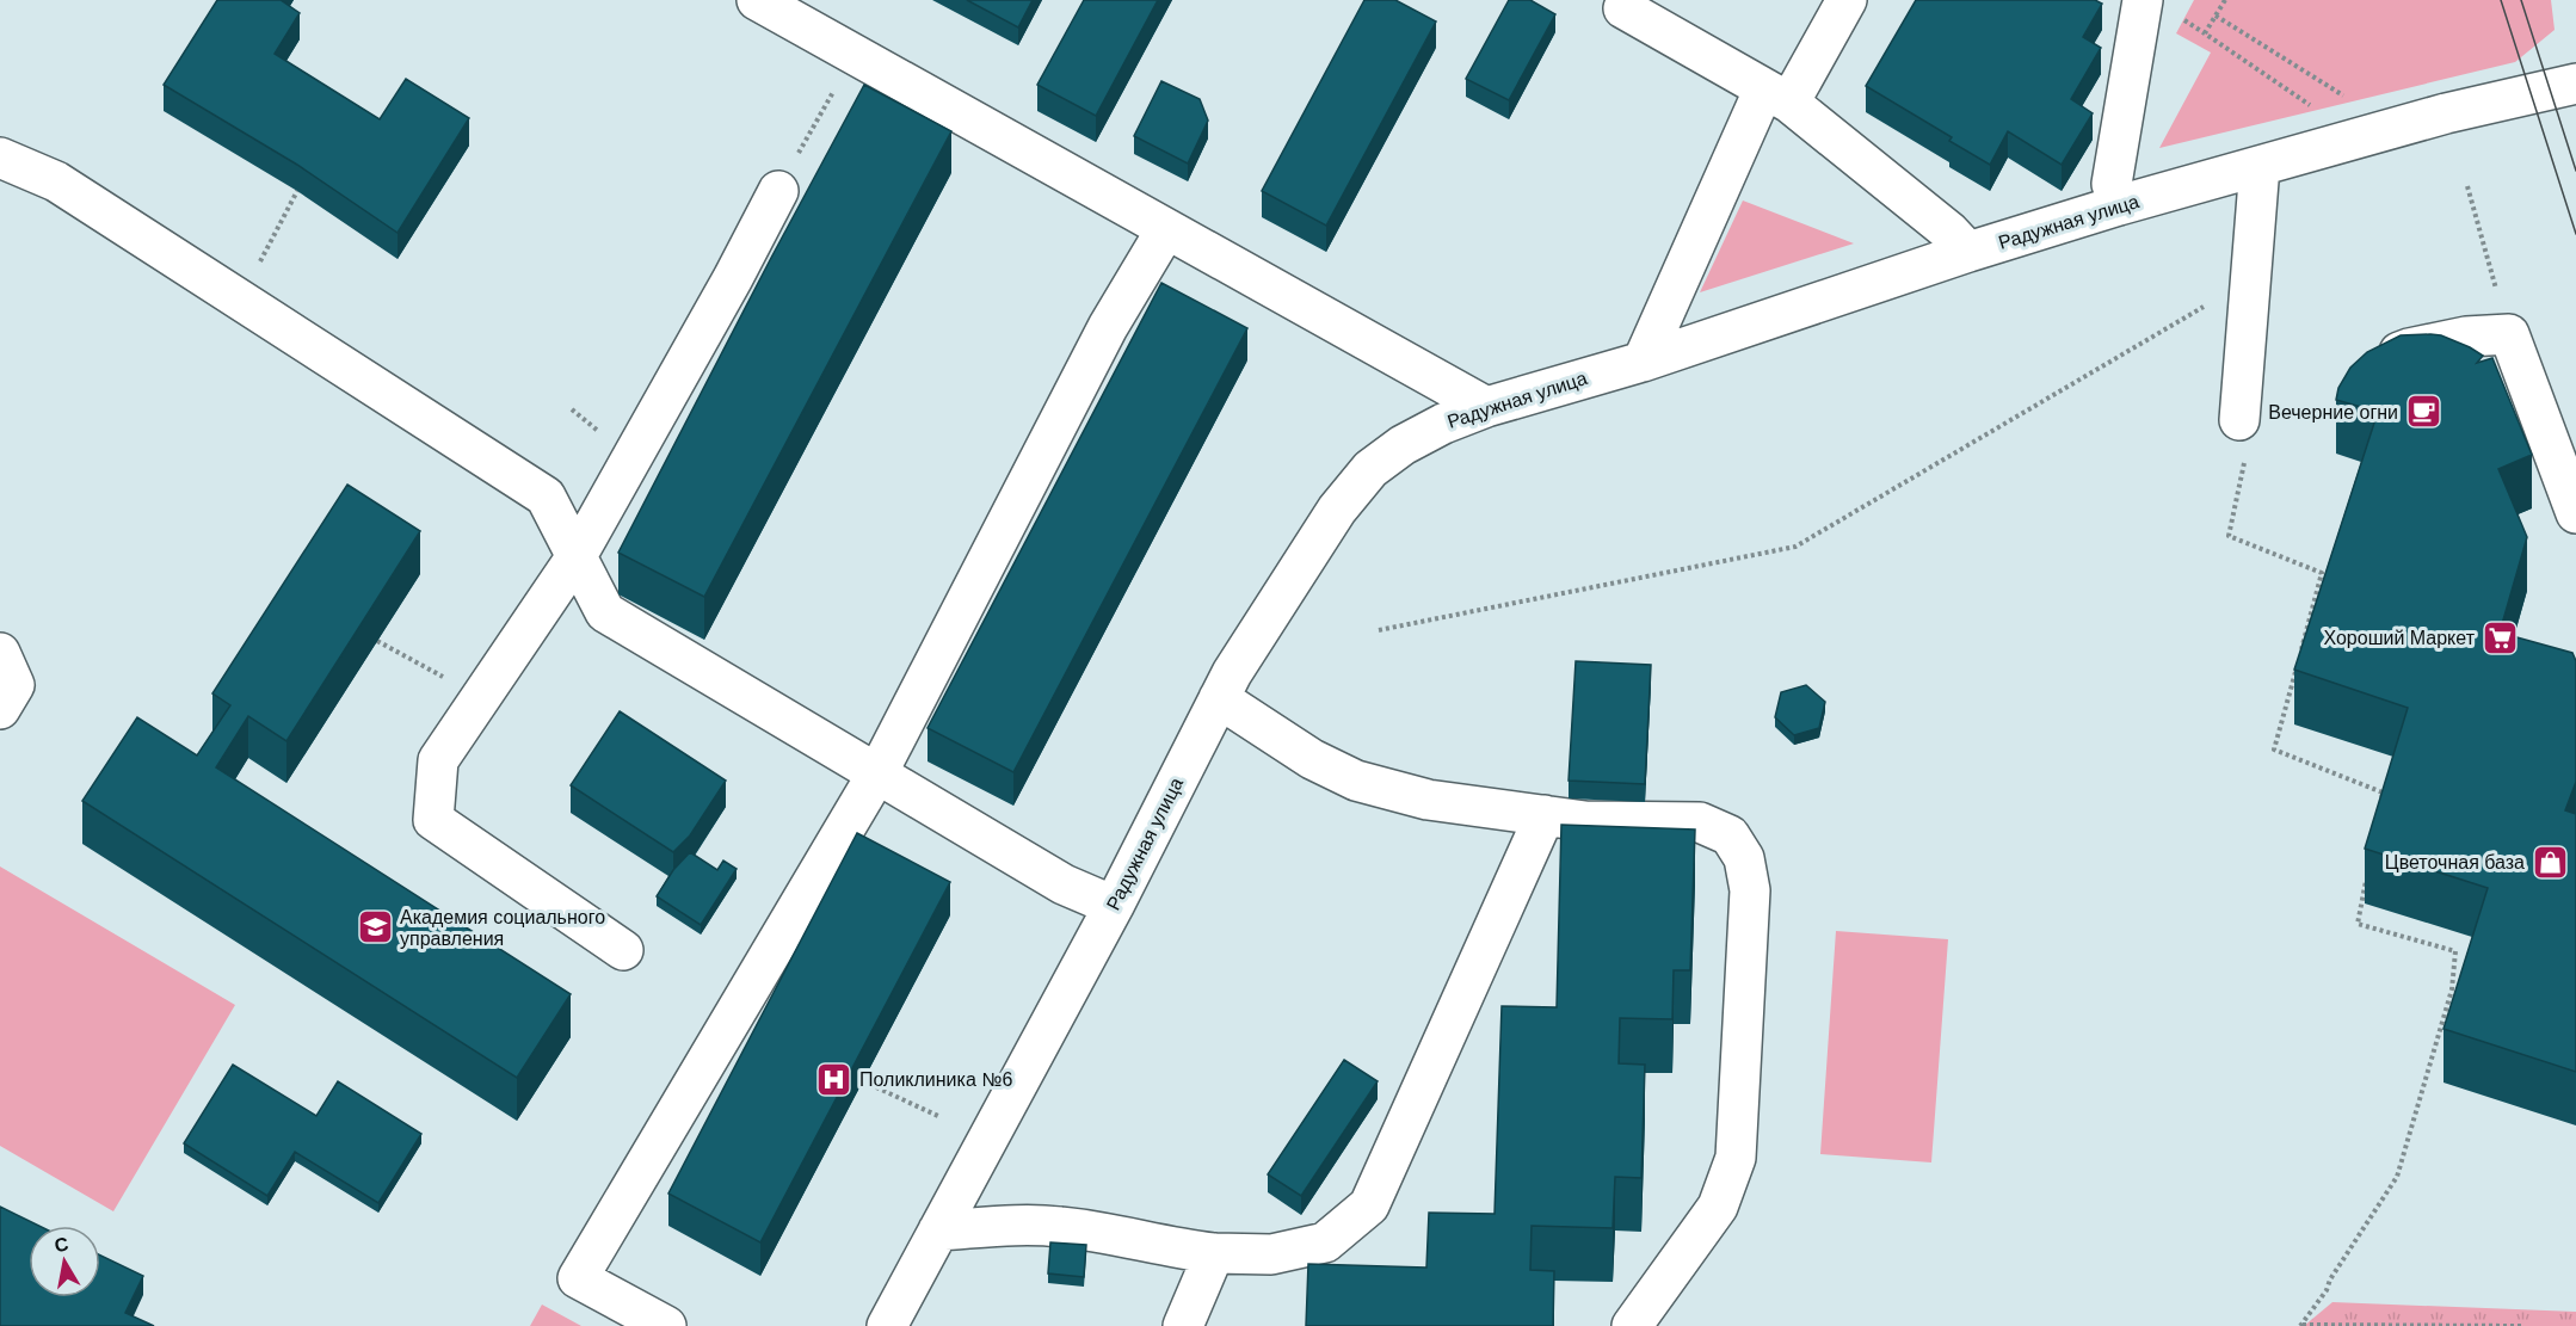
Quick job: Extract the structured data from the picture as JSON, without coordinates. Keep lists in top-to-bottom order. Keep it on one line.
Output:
{"streets":{"street":["Радужная улица"]},"places":{"cafe":["Вечерние огни"],"supermarket":["Хороший Маркет"],"shop":["Цветочная база"],"school or university":["Академия социального управления"],"hospital":["Поликлиника №6"]},"north":"top"}
